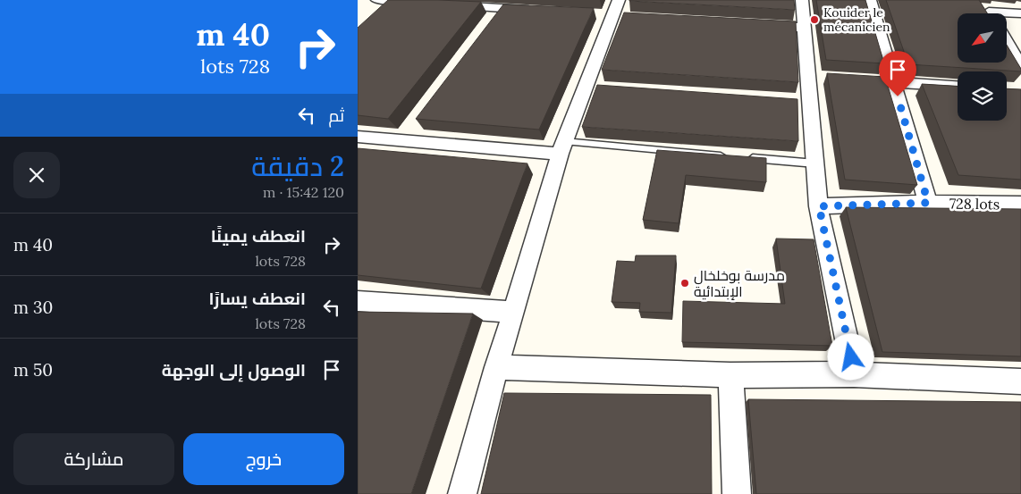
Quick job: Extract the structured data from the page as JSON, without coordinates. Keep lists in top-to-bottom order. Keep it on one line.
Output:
{"streets":{"street":["728 lots"]},"places":["Kouider le mécanicien","مدرسة بوخلخال الإبتدائية"],"north":"bottom left","page":{"turn":["40 m","728 lots"],"then":"ثم","heading":["2 دقيقة","120 m · 15:42"],"list":[{"name":"انعطف يمينًا","note":"728 lots","value":"40 m"},{"name":"انعطف يسارًا","note":"728 lots","value":"30 m"},{"name":"الوصول إلى الوجهة","value":"50 m"}],"buttons":["خروج","مشاركة"]}}
